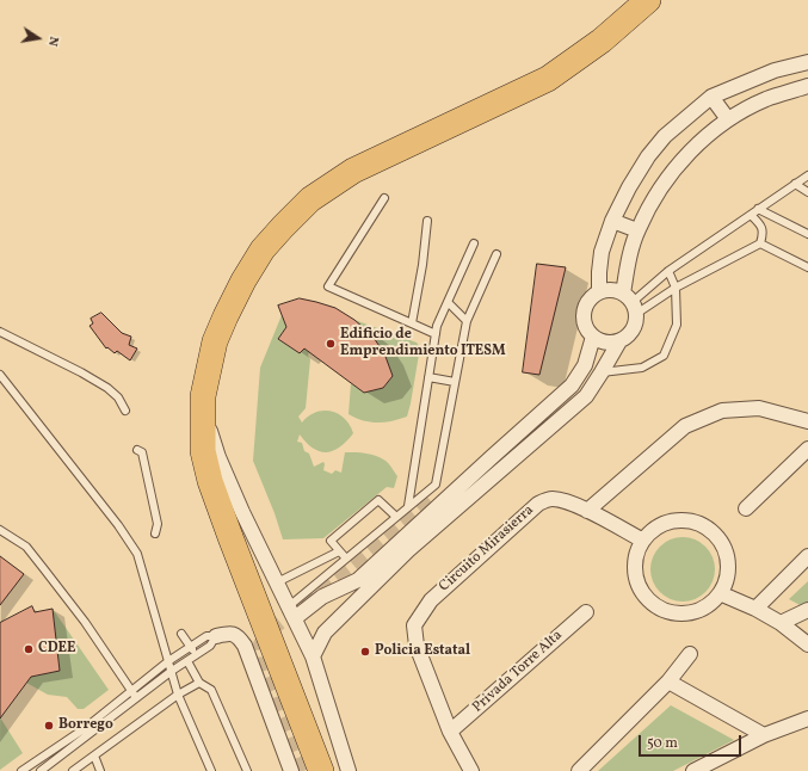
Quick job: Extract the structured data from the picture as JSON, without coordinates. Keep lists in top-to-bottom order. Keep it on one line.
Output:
{"streets":{"street":["Circuito Mirasierra","Privada Torre Alta"]},"crossings":[["Circuito Mirasierra","Privada Torre Alta"]],"places":["Edificio de Emprendimiento ITESM","CDEE","Policia Estatal","Borrego"],"scale_bar":"50 m","north":"right"}
